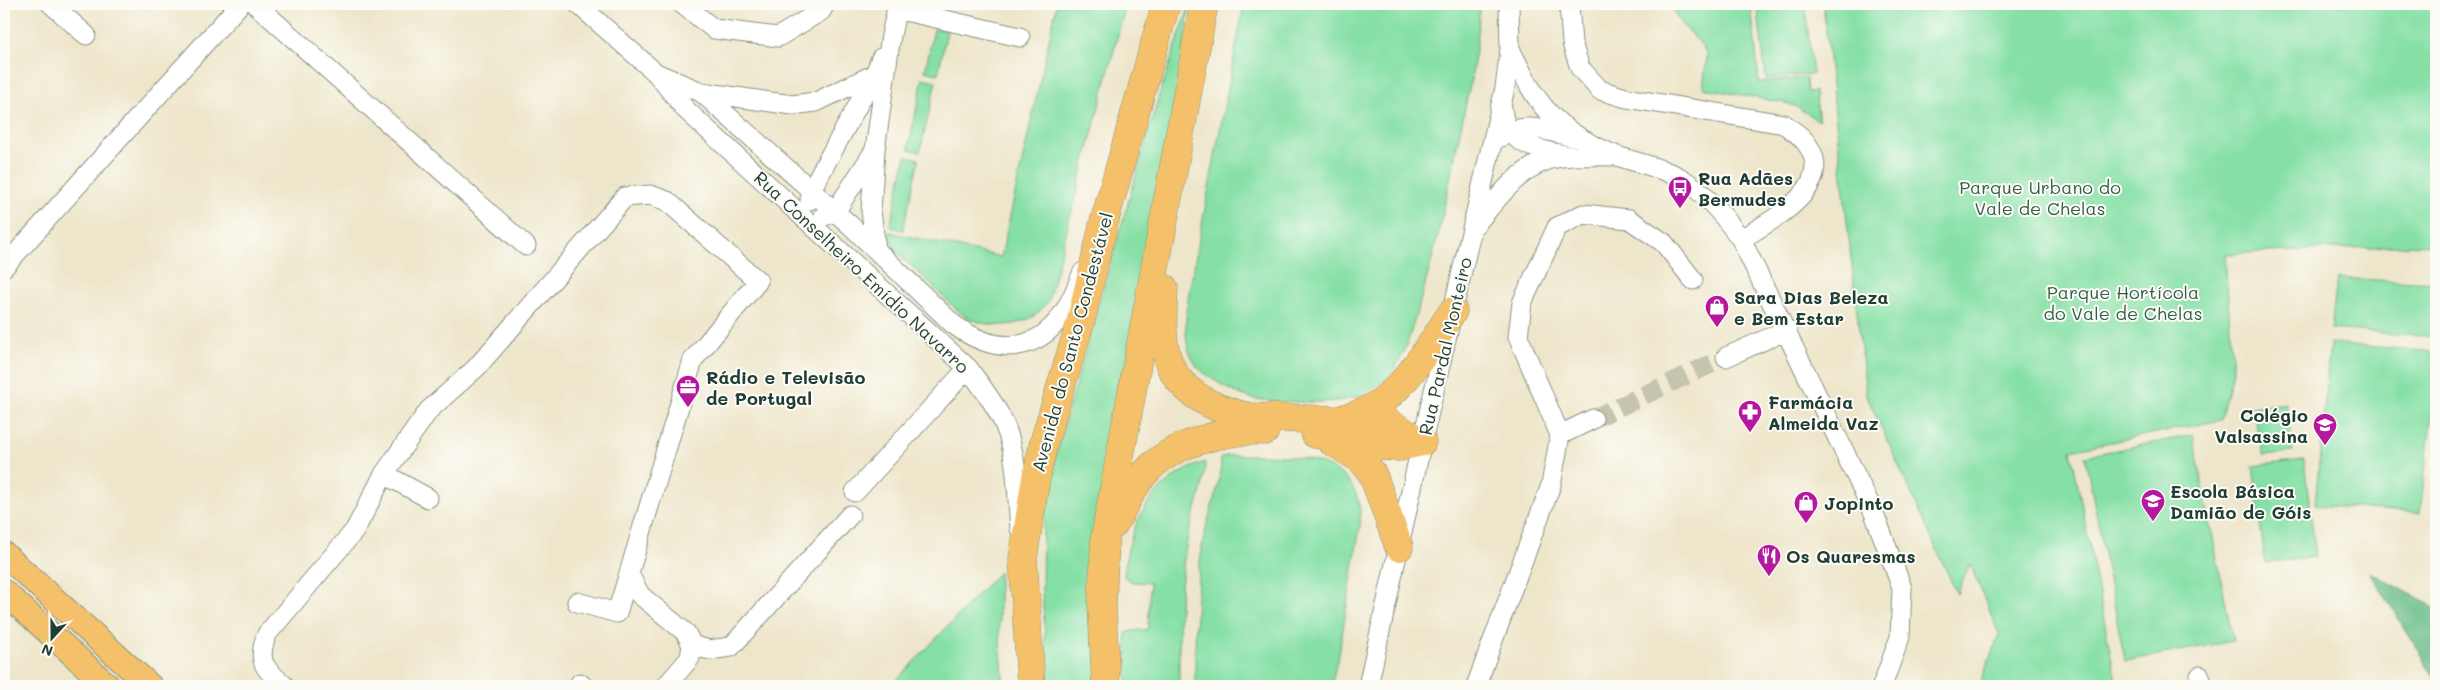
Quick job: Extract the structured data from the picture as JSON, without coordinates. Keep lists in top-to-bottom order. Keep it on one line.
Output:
{"streets":{"highway":["Avenida do Santo Condestável"],"street":["Rua Conselheiro Emídio Navarro","Rua Pardal Monteiro"]},"crossings":[["Rua Conselheiro Emídio Navarro","Avenida do Santo Condestável"]],"parks":["Parque Urbano do Vale de Chelas","Parque Hortícola do Vale de Chelas"],"places":{"bus stop":["Rua Adães Bermudes"],"shop":["Sara Dias Beleza e Bem Estar","Jopinto"],"office":["Rádio e Televisão de Portugal"],"pharmacy":["Farmácia Almeida Vaz"],"school or university":["Colégio Valsassina","Escola Básica Damião de Góis"],"restaurant":["Os Quaresmas"]},"north":"bottom"}
